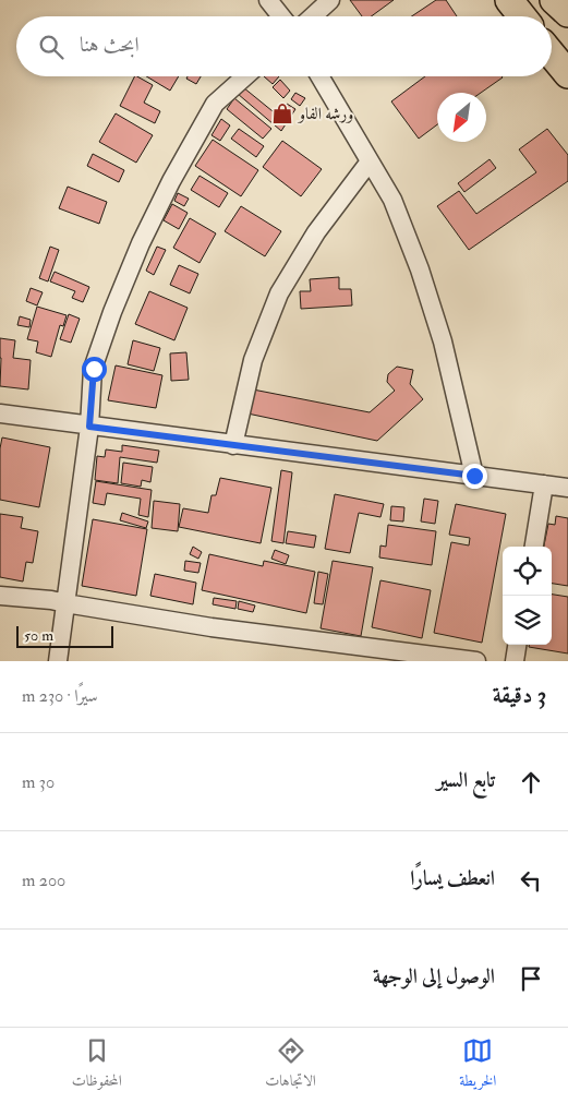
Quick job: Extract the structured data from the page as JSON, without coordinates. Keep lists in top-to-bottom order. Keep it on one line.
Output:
{"places":{"shop":["ورشه الفاو"]},"scale_bar":"50 m","north":"bottom left","page":{"search":"ابحث هنا","scale":"50 m","heading":["3 دقيقة","سيرًا · 230 m"],"list":[["تابع السير","30 m"],["انعطف يسارًا","200 m"],"الوصول إلى الوجهة"],"nav":["الخريطة","الاتجاهات","المحفوظات"]}}
